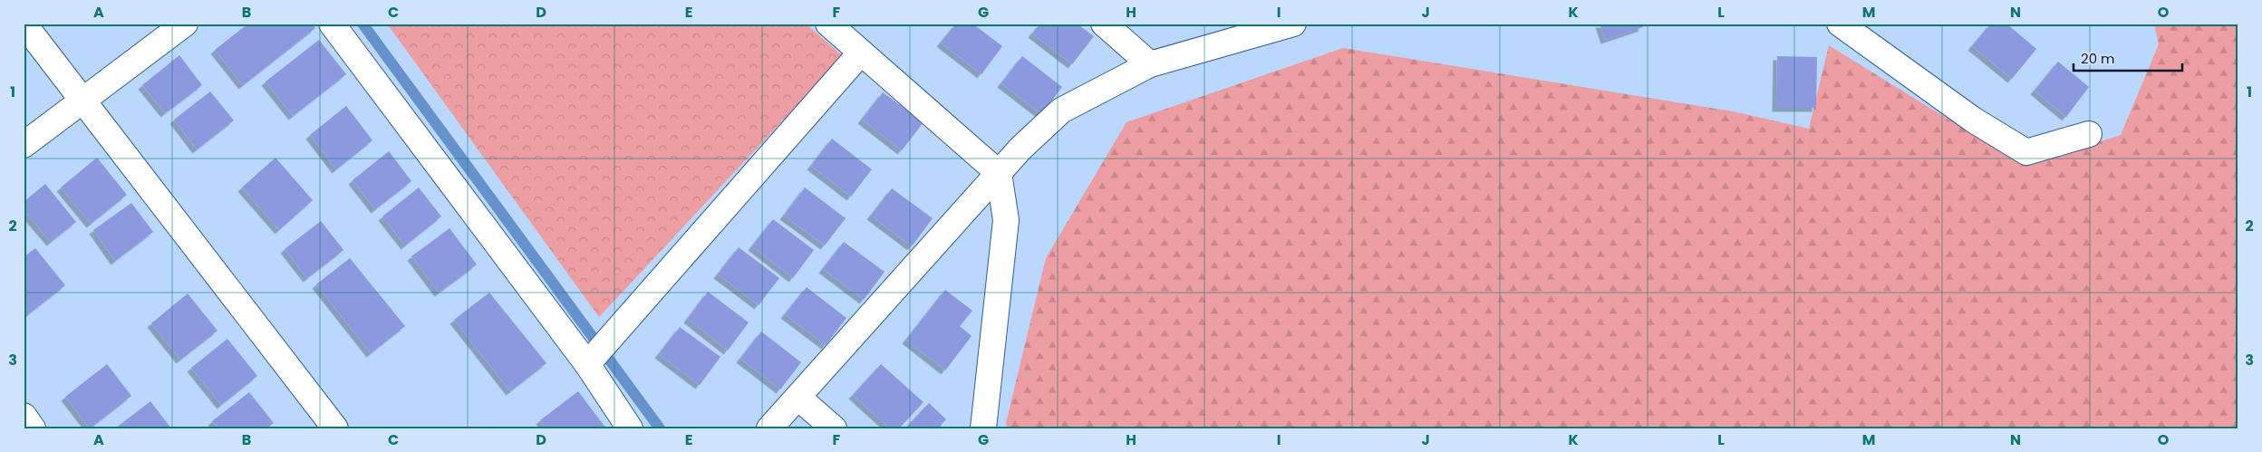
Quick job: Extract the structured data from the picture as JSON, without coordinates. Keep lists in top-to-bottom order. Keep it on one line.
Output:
{"scale_bar":"20 m","grid":{"columns":["A","B","C","D","E","F","G","H","I","J","K","L","M","N","O"],"rows":["1","2","3"]}}
